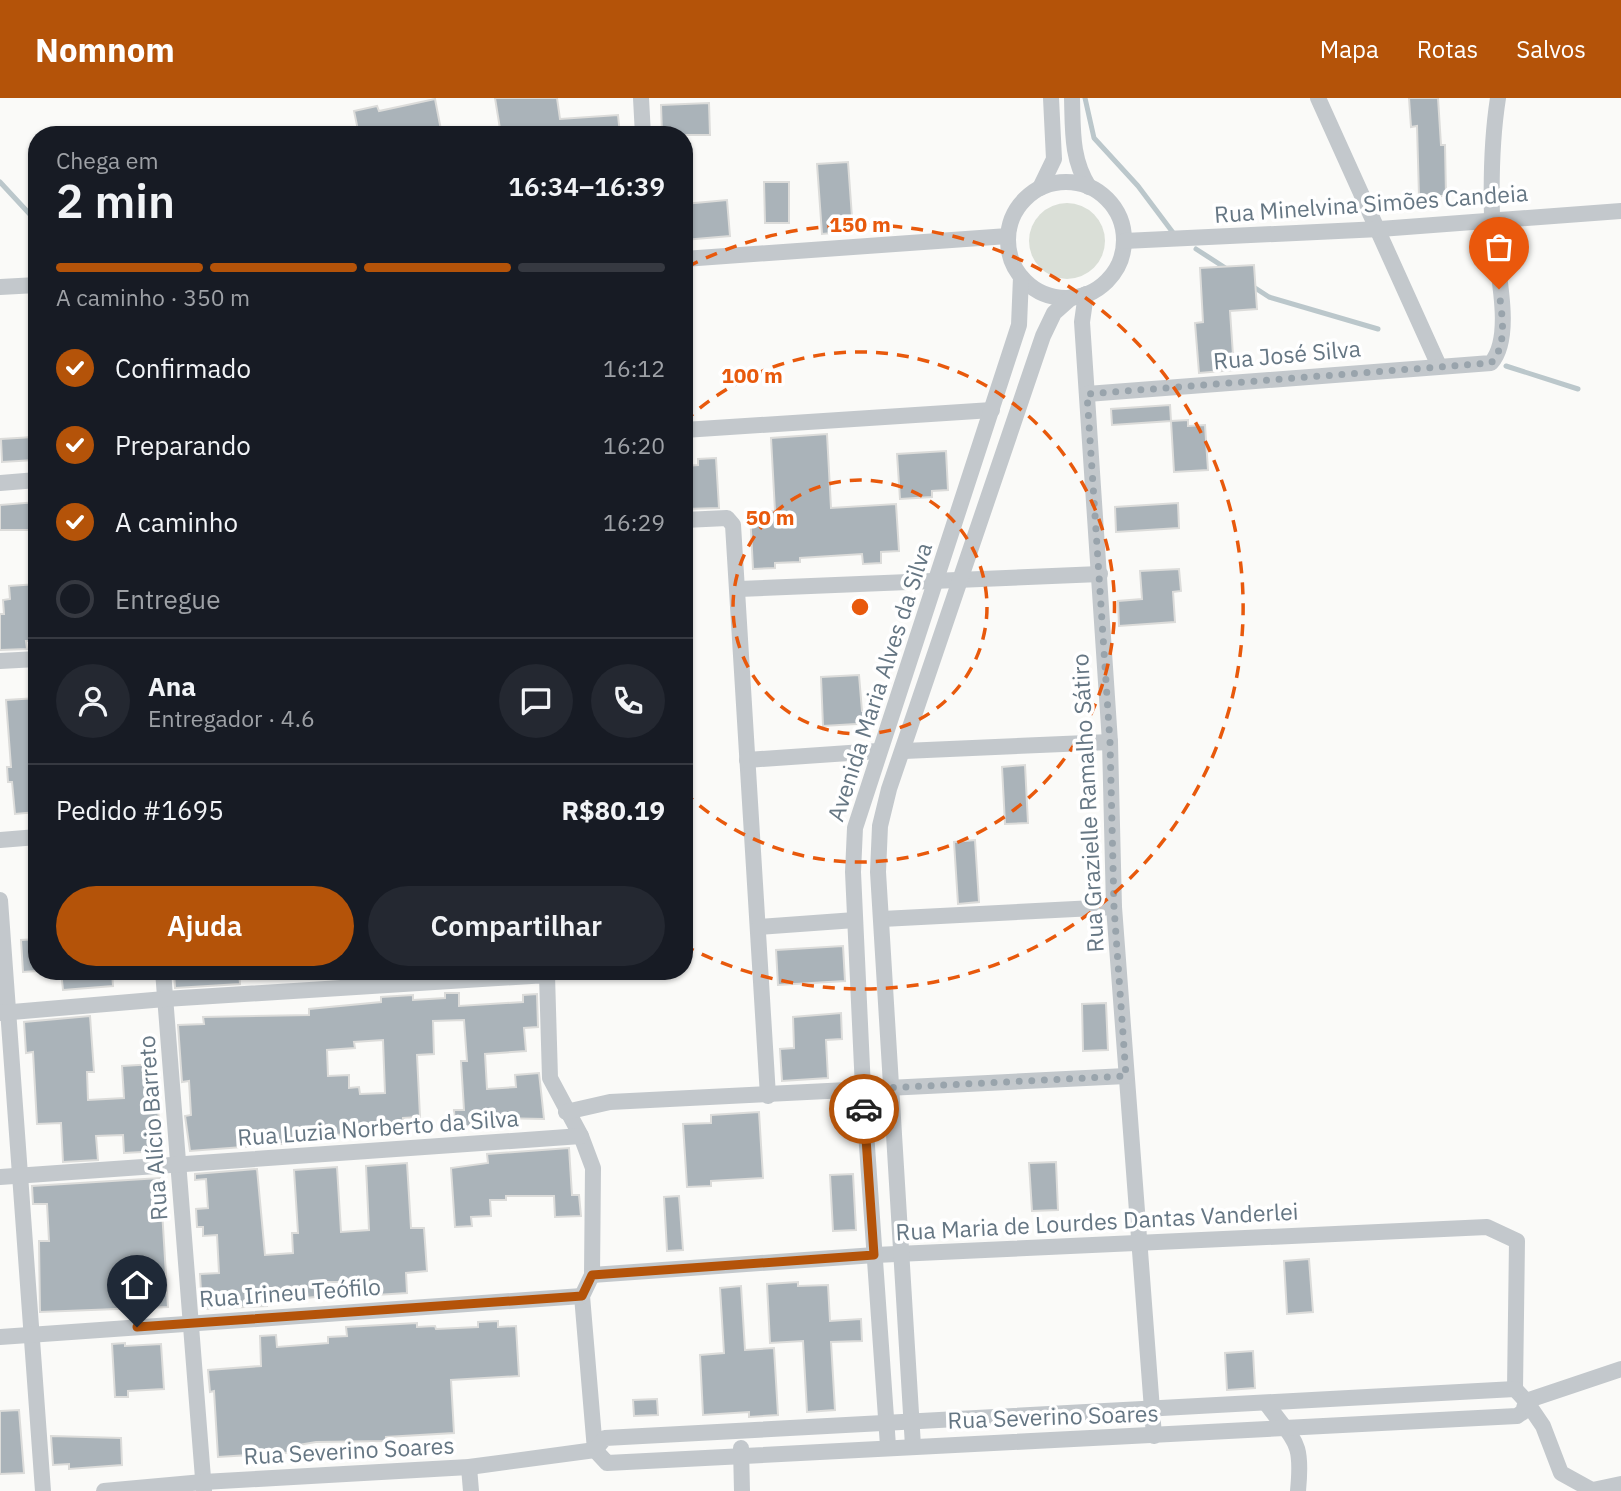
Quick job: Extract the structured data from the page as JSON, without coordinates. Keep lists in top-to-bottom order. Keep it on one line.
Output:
{"streets":{"street":["Rua Minelvina Simões Candeia","Rua José Silva","Avenida Maria Alves da Silva","Rua Grazielle Ramalho Sátiro","Rua Alício Barreto","Rua Luzia Norberto da Silva","Rua Maria de Lourdes Dantas Vanderlei","Rua Irineu Teófilo","Rua Severino Soares"]},"crossings":[["Rua Minelvina Simões Candeia","Rua José Silva"],["Rua Minelvina Simões Candeia","Avenida Maria Alves da Silva"],["Rua Minelvina Simões Candeia","Rua Grazielle Ramalho Sátiro"],["Rua José Silva","Rua Grazielle Ramalho Sátiro"],["Avenida Maria Alves da Silva","Rua Grazielle Ramalho Sátiro"],["Avenida Maria Alves da Silva","Rua Maria de Lourdes Dantas Vanderlei"],["Avenida Maria Alves da Silva","Rua Severino Soares"],["Rua Grazielle Ramalho Sátiro","Rua Maria de Lourdes Dantas Vanderlei"],["Rua Grazielle Ramalho Sátiro","Rua Severino Soares"],["Rua Alício Barreto","Rua Luzia Norberto da Silva"],["Rua Alício Barreto","Rua Irineu Teófilo"],["Rua Alício Barreto","Rua Severino Soares"],["Rua Maria de Lourdes Dantas Vanderlei","Rua Severino Soares"]],"page":{"header":"Nomnom","nav":["Mapa","Rotas","Salvos"],"heading":["2 min","Chega em","16:34–16:39"],"panel":["Ana","Entregador · 4.6","Pedido #1695","R$80.19"],"bar":"A caminho · 350 m","list":[["Confirmado","16:12"],["Preparando","16:20"],["A caminho","16:29"],"Entregue"],"buttons":["Ajuda","Compartilhar"]},"rings":["150 m","100 m","50 m"]}
